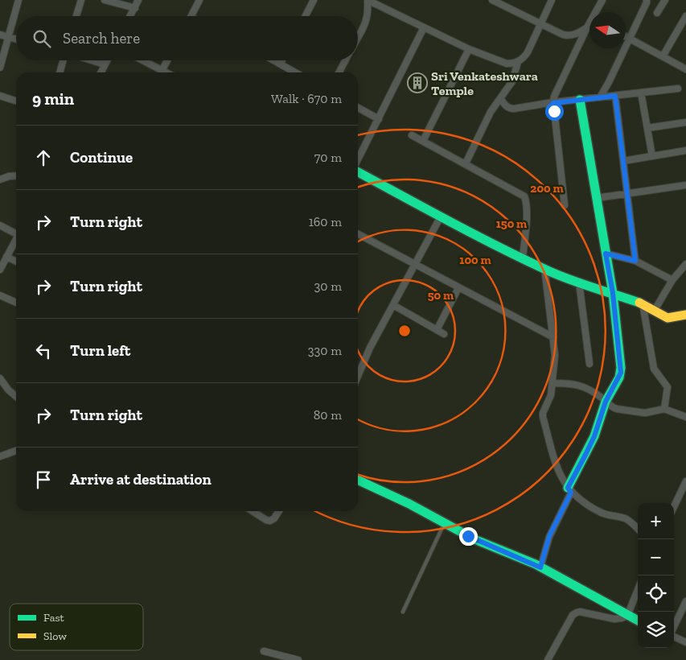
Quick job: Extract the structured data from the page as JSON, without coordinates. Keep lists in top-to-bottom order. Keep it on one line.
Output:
{"places":{"building":["Sri Venkateshwara Temple"]},"legend":["Fast","Slow"],"north":"left","page":{"search":"Search here","heading":["9 min","Walk · 670 m"],"list":[["Continue","70 m"],["Turn right","160 m"],["Turn right","30 m"],["Turn left","330 m"],["Turn right","80 m"],"Arrive at destination"],"map_buttons":["+","−"]},"rings":["200 m","150 m","100 m","50 m"]}
